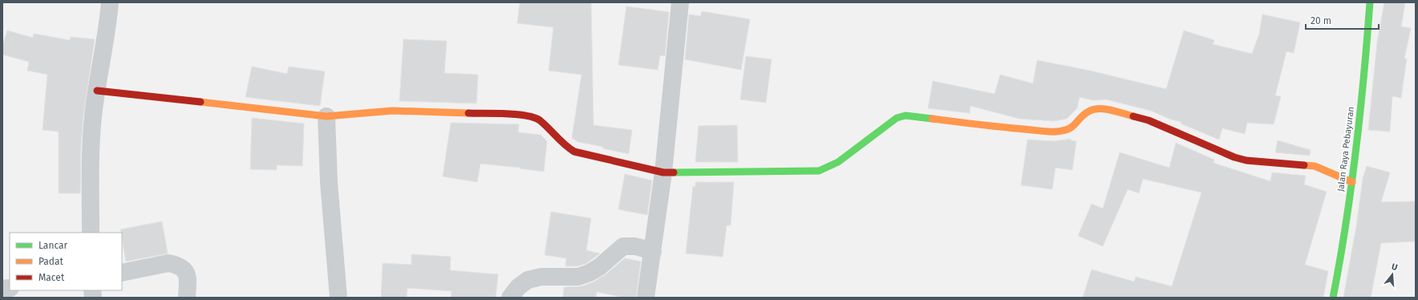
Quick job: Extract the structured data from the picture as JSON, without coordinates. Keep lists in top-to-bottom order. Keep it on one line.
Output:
{"streets":{"street":["Jalan Raya Pebayuran"]},"legend":["Lancar","Padat","Macet"],"scale_bar":"20 m","north":"top"}
